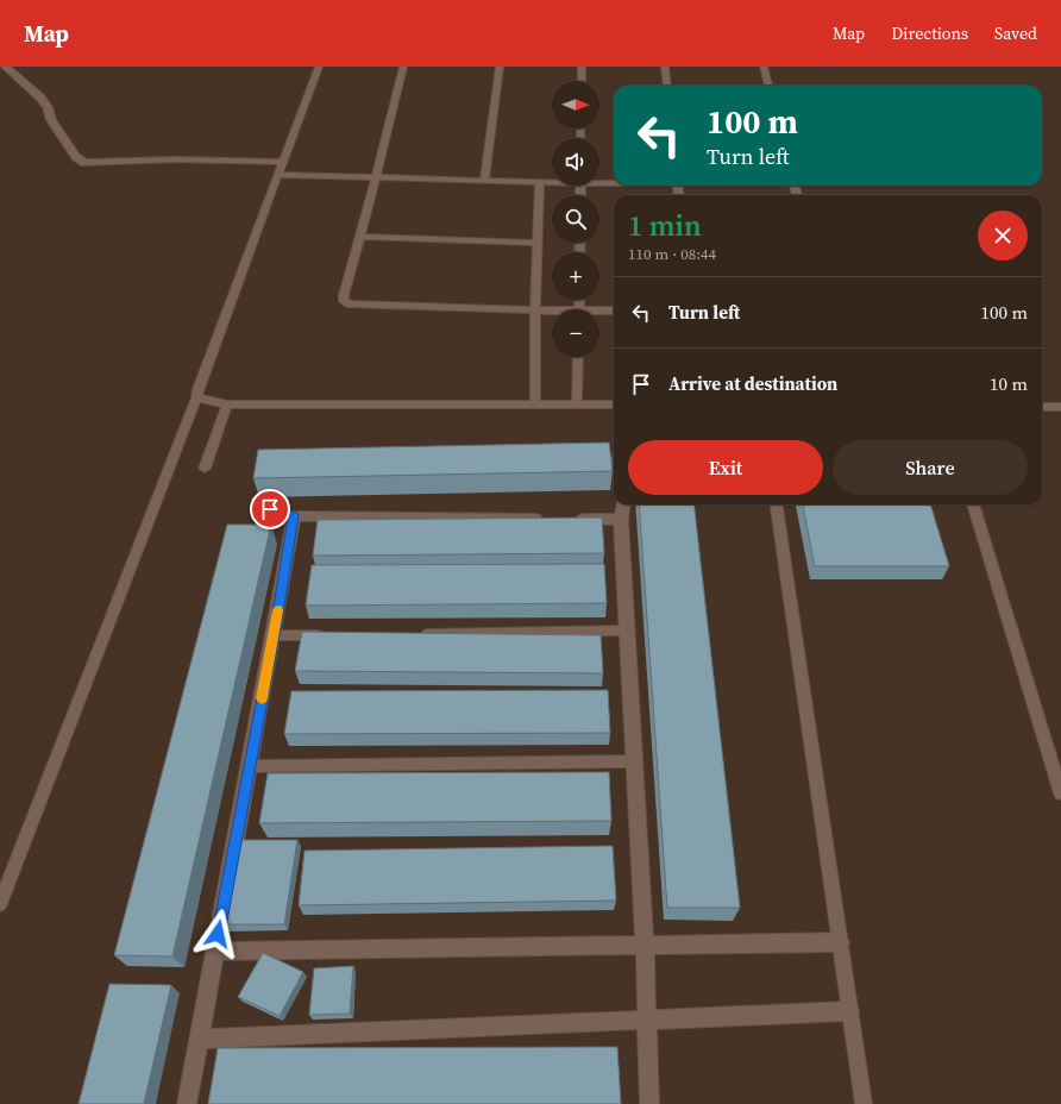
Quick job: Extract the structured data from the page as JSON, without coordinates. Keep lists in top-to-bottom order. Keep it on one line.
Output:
{"north":"right","page":{"header":"Map","nav":["Map","Directions","Saved"],"map_buttons":["+","−"],"turn":["100 m","Turn left"],"heading":["1 min","110 m · 08:44"],"list":[{"name":"Turn left","value":"100 m"},{"name":"Arrive at destination","value":"10 m"}],"buttons":["Exit","Share"]}}
